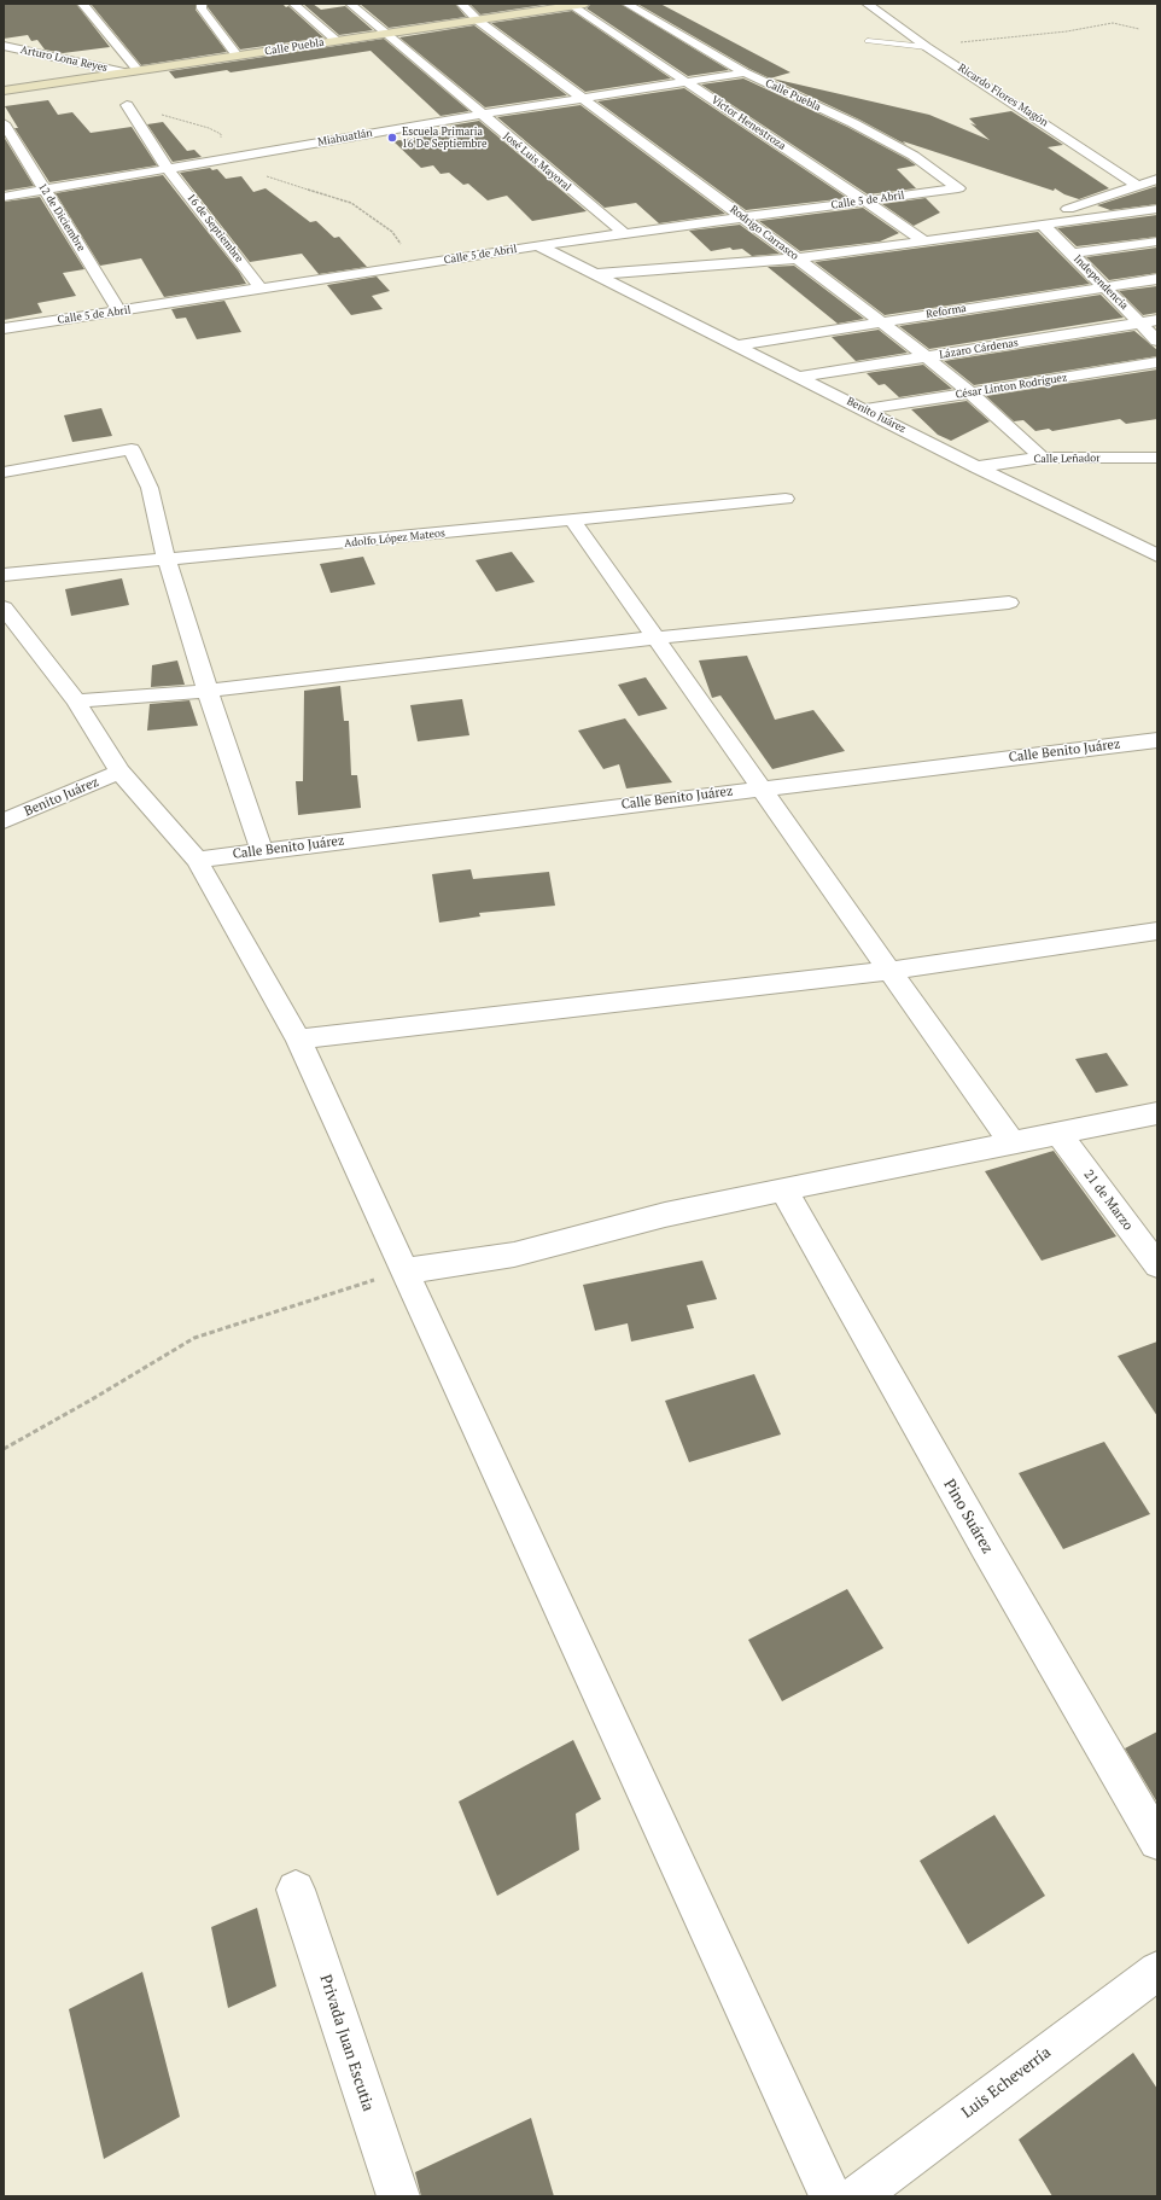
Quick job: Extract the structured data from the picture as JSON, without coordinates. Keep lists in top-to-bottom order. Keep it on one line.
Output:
{"streets":{"street":["Calle Puebla","Arturo Lona Reyes","Ricardo Flores Magón","Víctor Henestroza","Miahuatlán","José Luis Mayoral","Calle 5 de Abril","12 de Diciembre","16 de Septiembre","Rodrigo Carrasco","Independencia","Reforma","Lázaro Cárdenas","César Linton Rodríguez","Benito Juárez","Calle Leñador","Adolfo López Mateos","Calle Benito Juárez","21 de Marzo","Pino Suárez","Privada Juan Escutia","Luis Echeverría"]},"crossings":[["Calle Puebla","Arturo Lona Reyes"],["Calle Puebla","Víctor Henestroza"],["Calle Puebla","Miahuatlán"],["Calle Puebla","José Luis Mayoral"],["Calle Puebla","Calle 5 de Abril"],["Calle Puebla","Rodrigo Carrasco"],["Víctor Henestroza","Miahuatlán"],["Víctor Henestroza","Calle 5 de Abril"],["Miahuatlán","José Luis Mayoral"],["Miahuatlán","12 de Diciembre"],["Miahuatlán","16 de Septiembre"],["Miahuatlán","Rodrigo Carrasco"],["José Luis Mayoral","Calle 5 de Abril"],["Calle 5 de Abril","12 de Diciembre"],["Calle 5 de Abril","16 de Septiembre"],["Calle 5 de Abril","Rodrigo Carrasco"],["Calle 5 de Abril","Benito Juárez"],["Rodrigo Carrasco","Reforma"],["Rodrigo Carrasco","Lázaro Cárdenas"],["Rodrigo Carrasco","César Linton Rodríguez"],["Rodrigo Carrasco","Calle Leñador"],["Independencia","Reforma"],["Independencia","Lázaro Cárdenas"],["Reforma","Benito Juárez"],["Lázaro Cárdenas","Benito Juárez"],["César Linton Rodríguez","Benito Juárez"],["Benito Juárez","Calle Leñador"]],"places":["Escuela Primaria 16 De Septiembre"]}
